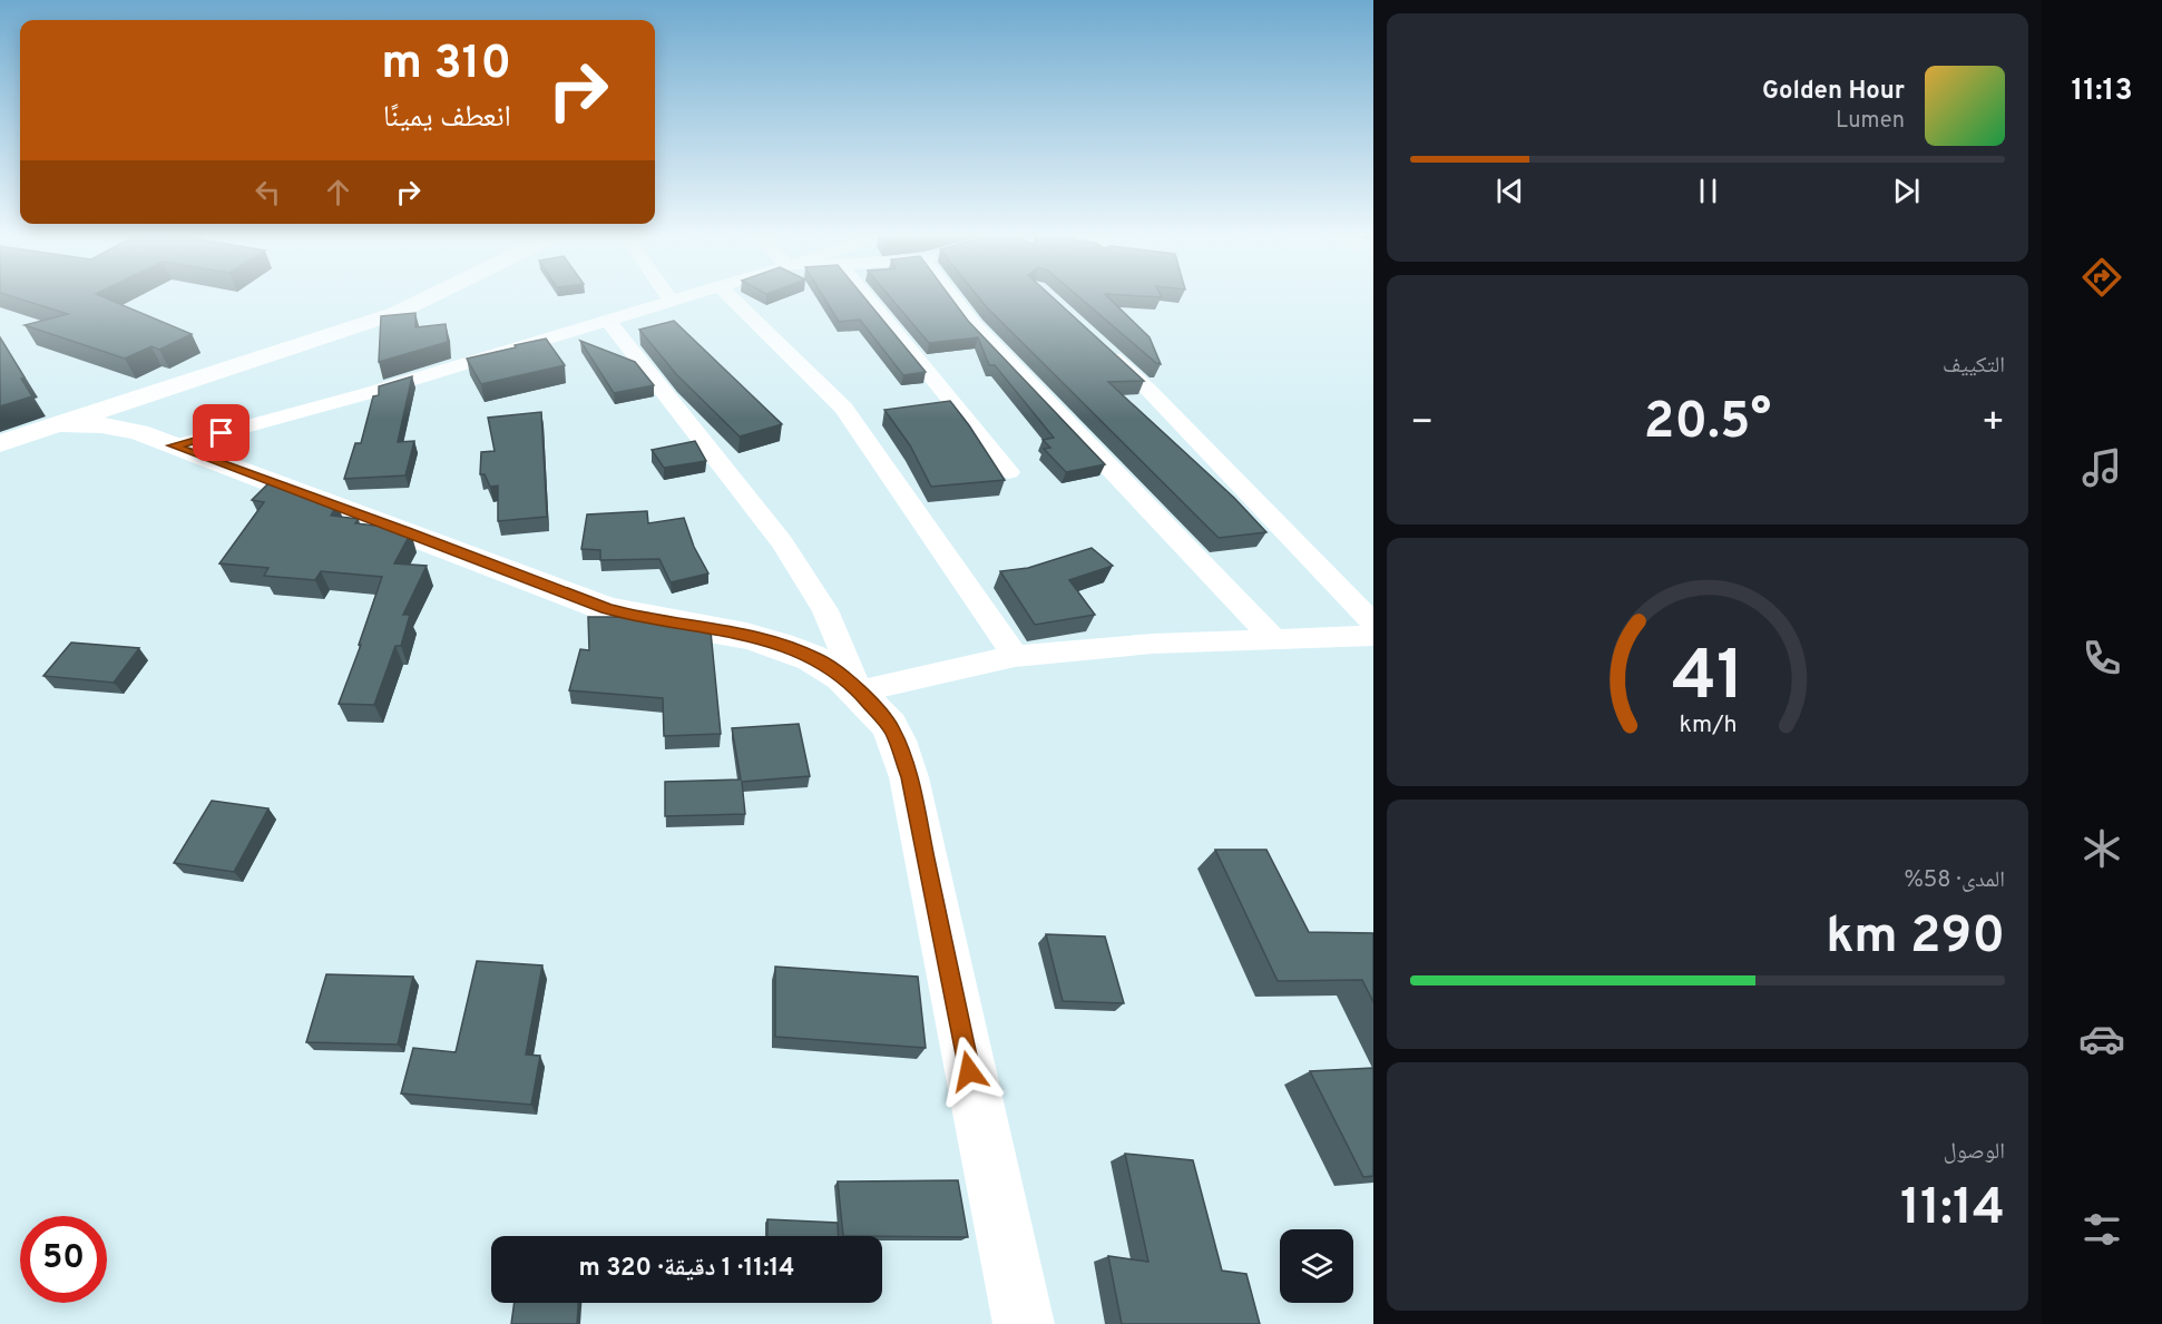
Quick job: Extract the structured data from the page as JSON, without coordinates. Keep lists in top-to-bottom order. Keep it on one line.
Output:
{"page":{"tabs":"11:13","turn":["310 m","انعطف يمينًا"],"song":["Golden Hour","Lumen"],"tile":["التكييف",["المدى · 58%","290 km"],["الوصول","11:14"]],"heat":["−","20.5°","+"],"limit":"50","trip":"11:14 · 1 دقيقة · 320 m","gauge":["41","km/h"]}}
